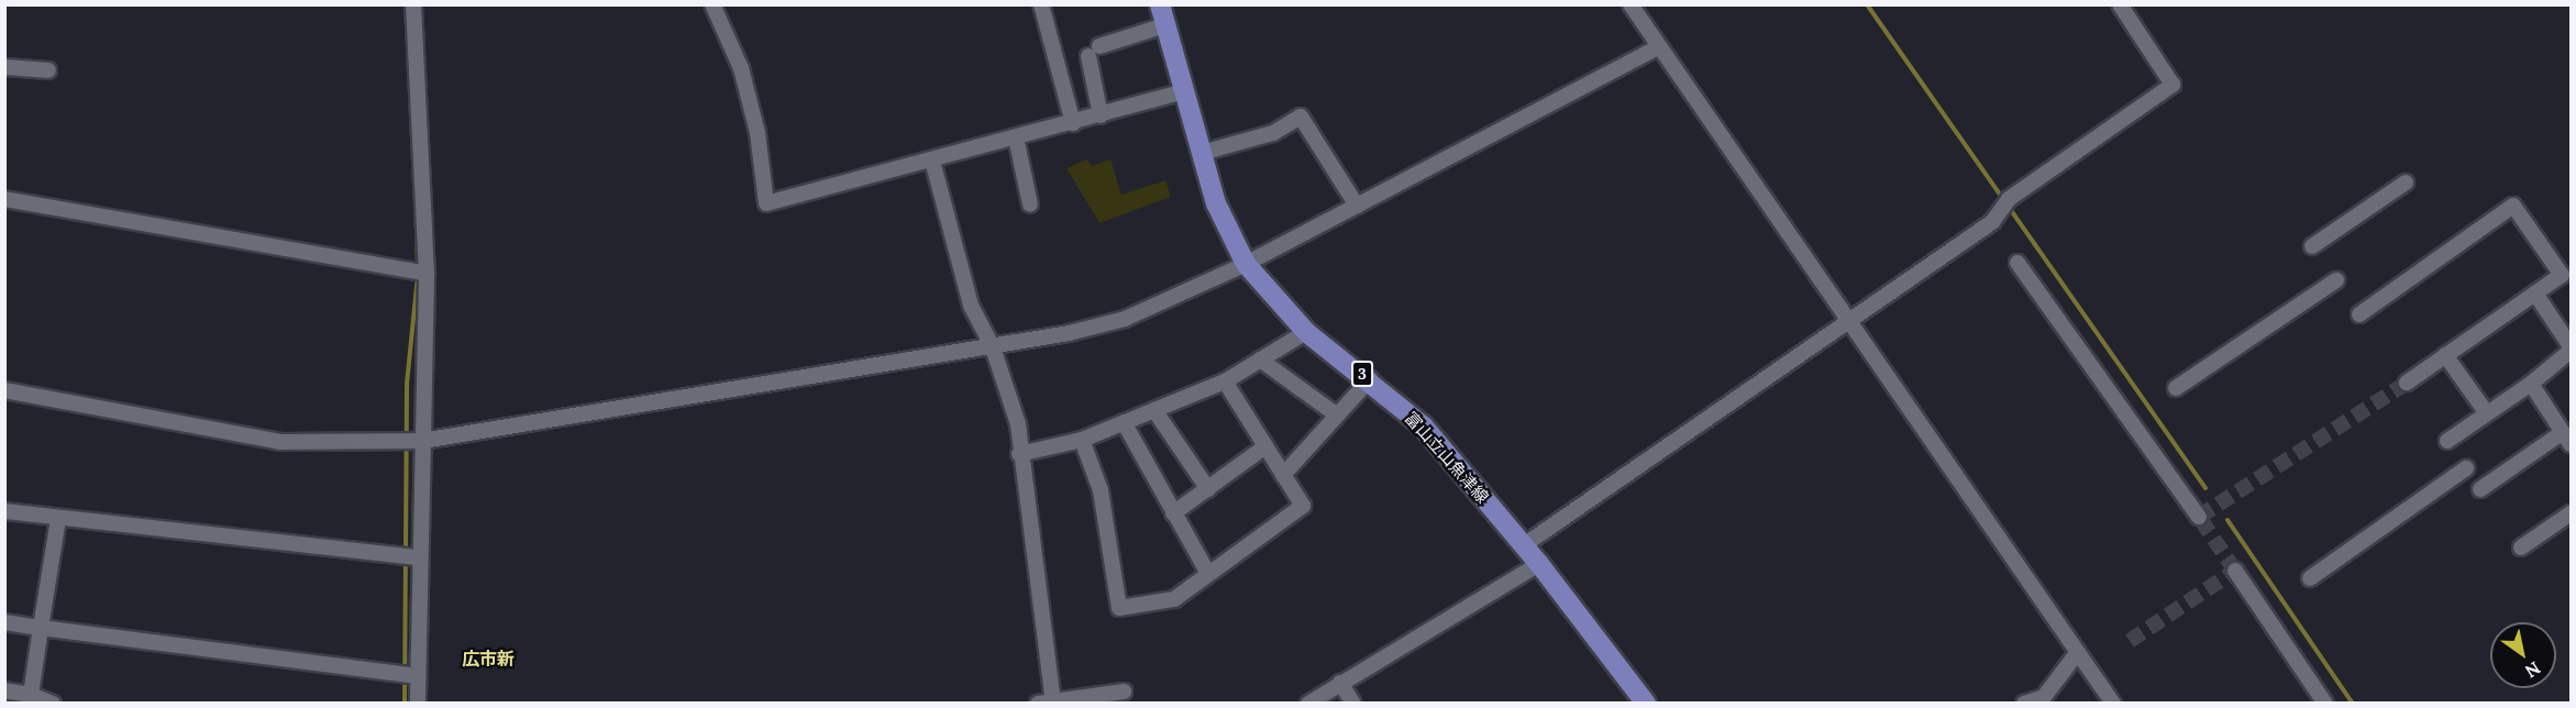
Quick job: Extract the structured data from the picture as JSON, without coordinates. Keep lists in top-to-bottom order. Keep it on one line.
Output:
{"streets":{"main road":["3","富山立山魚津線"]},"districts":["広市新"],"north":"bottom right"}
